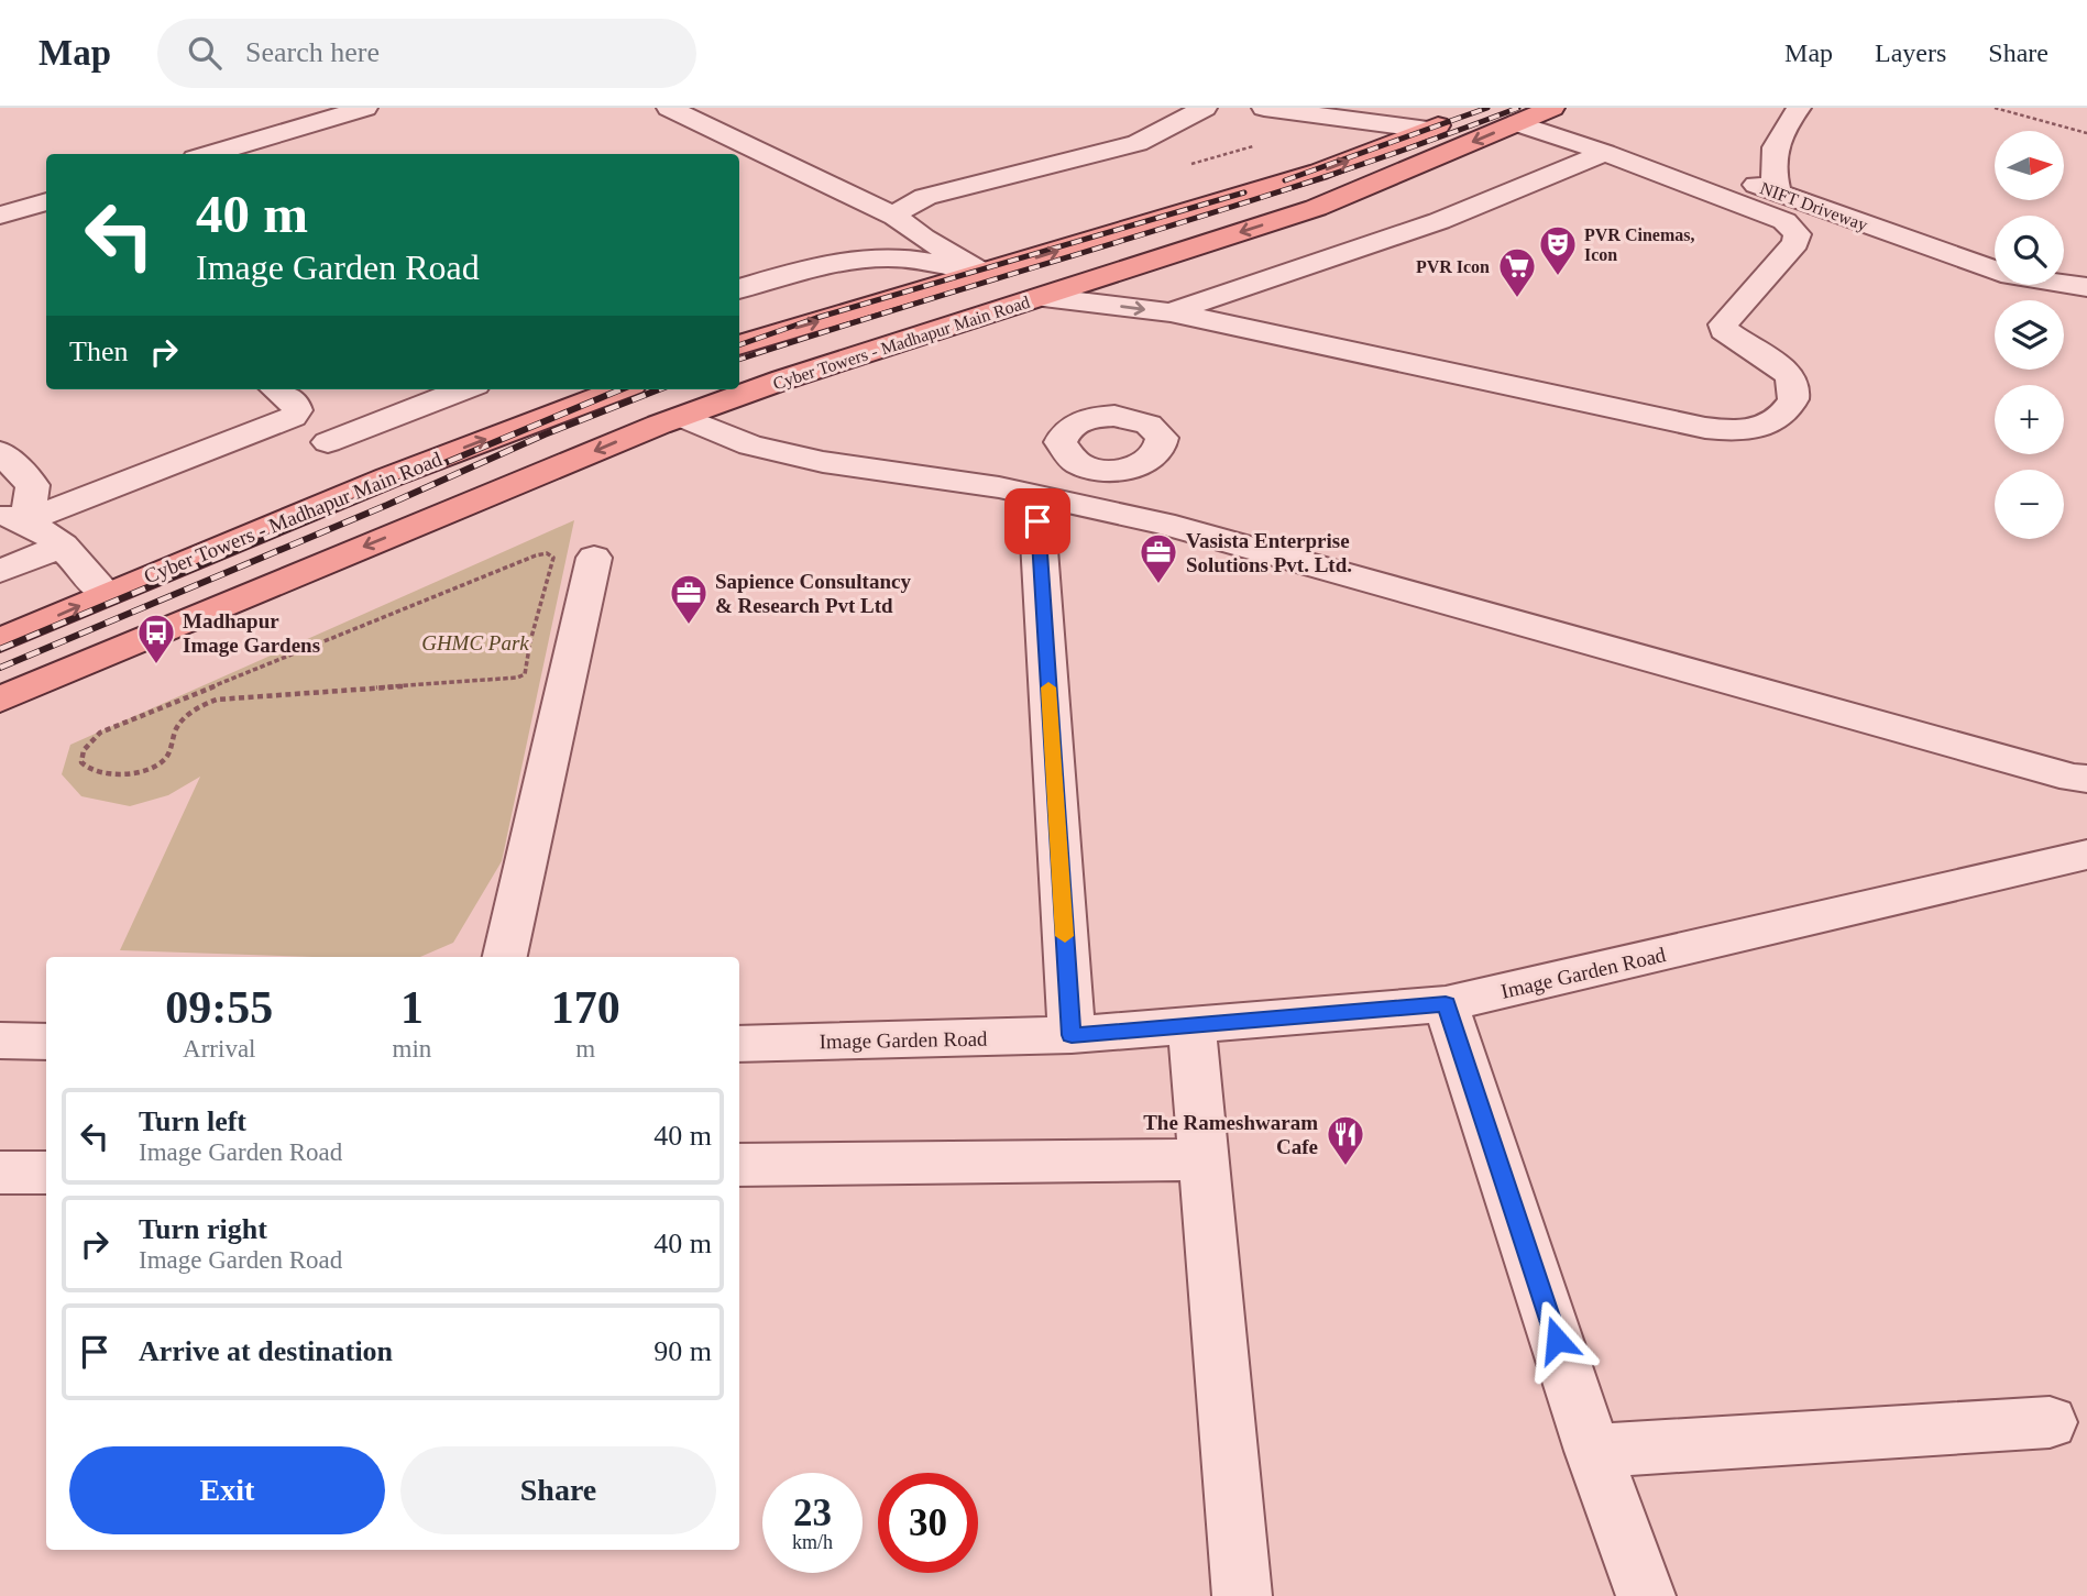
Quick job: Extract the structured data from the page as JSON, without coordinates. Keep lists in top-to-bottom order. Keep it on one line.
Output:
{"streets":{"main road":["Cyber Towers - Madhapur Main Road"],"street":["NIFT Driveway","Image Garden Road"]},"crossings":[["NIFT Driveway","Cyber Towers - Madhapur Main Road"]],"parks":["GHMC Park"],"places":{"theatre":["PVR Cinemas, Icon"],"supermarket":["PVR Icon"],"office":["Vasista Enterprise Solutions Pvt. Ltd.","Sapience Consultancy & Research Pvt Ltd"],"bus stop":["Madhapur Image Gardens"],"restaurant":["The Rameshwaram Cafe"]},"north":"right","page":{"header":"Map","search":"Search here","nav":["Map","Layers","Share"],"map_buttons":["+","−"],"turn":["40 m","Image Garden Road"],"then":"Then","eta":["09:55","Arrival","1","min","170","m"],"list":[{"name":"Turn left","note":"Image Garden Road","value":"40 m"},{"name":"Turn right","note":"Image Garden Road","value":"40 m"},{"name":"Arrive at destination","value":"90 m"}],"buttons":["Exit","Share"],"speed":"23 km/h","limit":"30"}}
